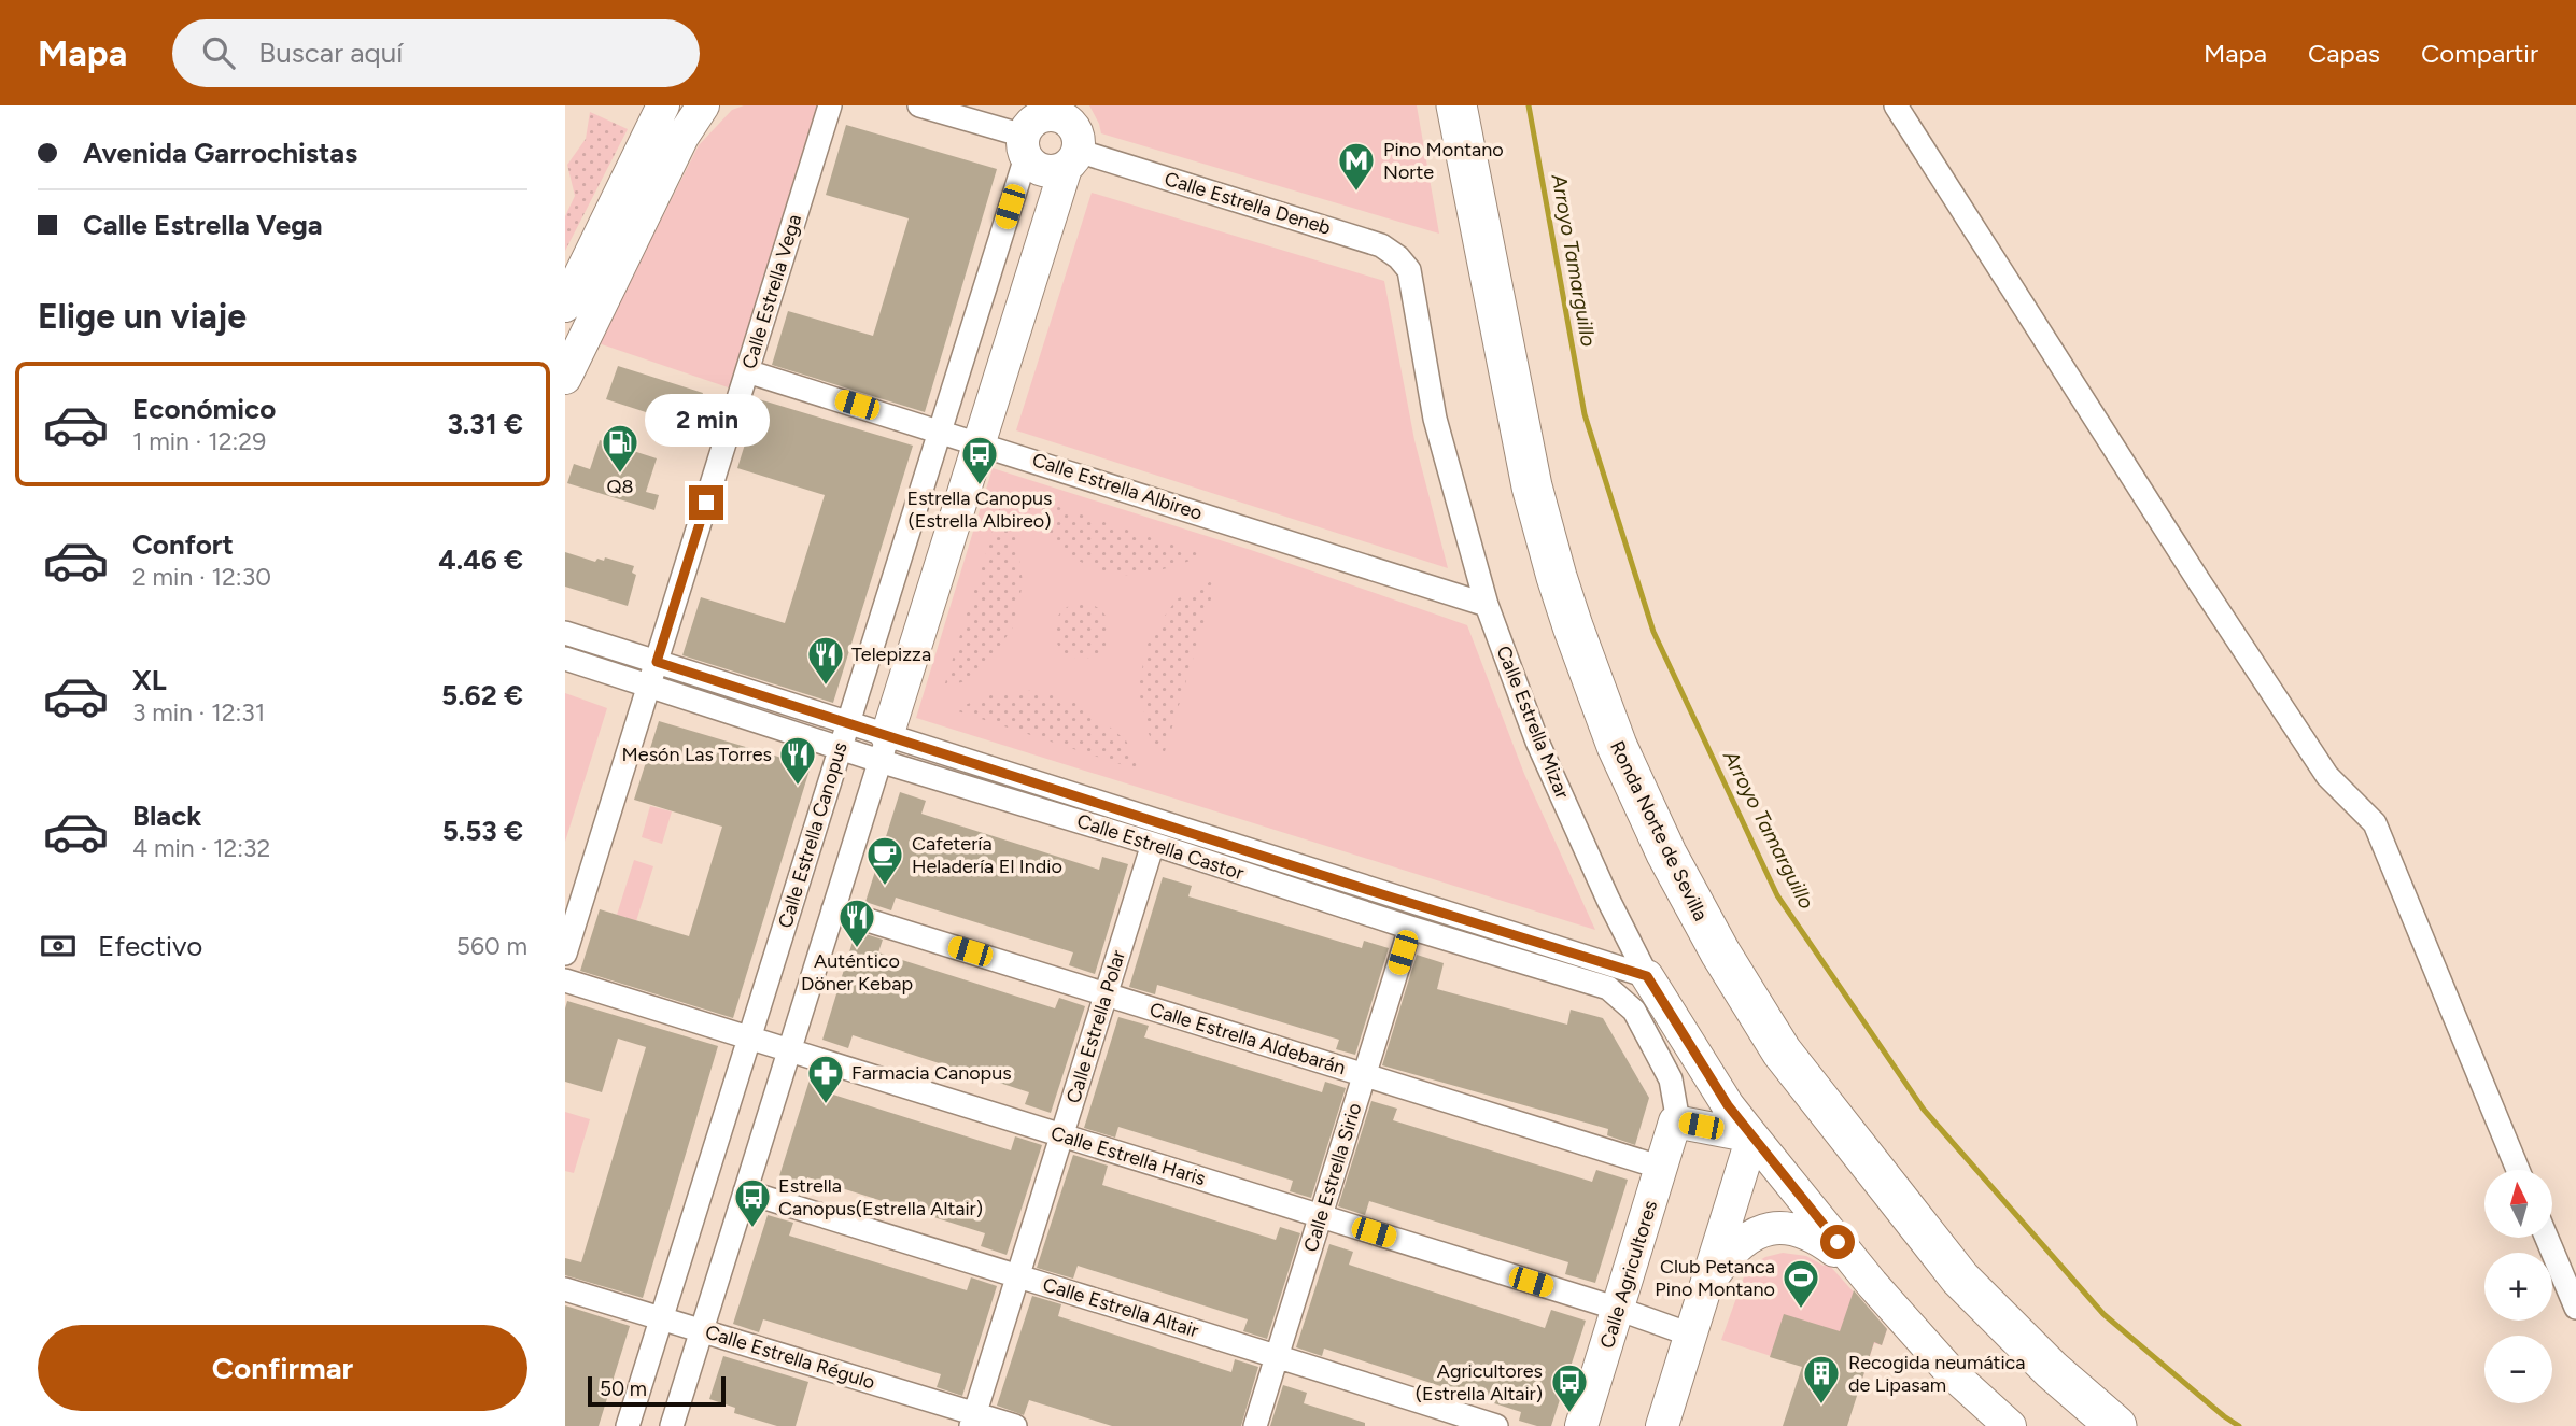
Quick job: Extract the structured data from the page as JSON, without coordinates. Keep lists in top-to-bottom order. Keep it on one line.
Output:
{"streets":{"highway":["Ronda Norte de Sevilla"],"street":["Calle Estrella Deneb","Calle Estrella Vega","Calle Estrella Albireo","Calle Estrella Mizar","Calle Estrella Canopus","Calle Estrella Castor","Calle Estrella Polar","Calle Estrella Aldebarán","Calle Estrella Haris","Calle Estrella Sirio","Calle Agricultores","Calle Estrella Altair","Calle Estrella Régulo"]},"crossings":[["Calle Estrella Deneb","Calle Estrella Mizar"],["Calle Estrella Deneb","Calle Estrella Canopus"],["Calle Estrella Vega","Calle Estrella Albireo"],["Calle Estrella Vega","Calle Estrella Castor"],["Calle Estrella Albireo","Calle Estrella Mizar"],["Calle Estrella Albireo","Calle Estrella Canopus"],["Calle Estrella Mizar","Calle Estrella Castor"],["Calle Estrella Canopus","Calle Estrella Castor"],["Calle Estrella Canopus","Calle Estrella Haris"],["Calle Estrella Canopus","Calle Estrella Régulo"],["Calle Estrella Castor","Calle Estrella Polar"],["Calle Estrella Castor","Calle Estrella Sirio"],["Calle Estrella Castor","Calle Agricultores"],["Calle Estrella Polar","Calle Estrella Aldebarán"],["Calle Estrella Polar","Calle Estrella Haris"],["Calle Estrella Polar","Calle Estrella Altair"],["Calle Estrella Polar","Calle Estrella Régulo"],["Calle Estrella Aldebarán","Calle Estrella Sirio"],["Calle Estrella Aldebarán","Calle Agricultores"],["Calle Estrella Haris","Calle Estrella Sirio"],["Calle Estrella Haris","Calle Agricultores"],["Calle Estrella Sirio","Calle Estrella Altair"]],"water":["Arroyo Tamarguillo"],"places":{"metro station":["Pino Montano Norte"],"fuel station":["Q8"],"bus stop":["Estrella Canopus (Estrella Albireo)","Estrella Canopus(Estrella Altair)","Agricultores (Estrella Altair)"],"restaurant":["Telepizza","Mesón Las Torres","Auténtico Döner Kebap"],"cafe":["Cafetería Heladería El Indio"],"pharmacy":["Farmacia Canopus"],"sports":["Club Petanca Pino Montano"],"building":["Recogida neumática de Lipasam"]},"scale_bar":"50 m","north":"top","page":{"header":"Mapa","search":"Buscar aquí","nav":["Mapa","Capas","Compartir"],"banner":["Avenida Garrochistas","Calle Estrella Vega"],"heading":"Elige un viaje","list":[{"name":"Económico","note":"1 min · 12:29","value":"3.31 €"},{"name":"Confort","note":"2 min · 12:30","value":"4.46 €"},{"name":"XL","note":"3 min · 12:31","value":"5.62 €"},{"name":"Black","note":"4 min · 12:32","value":"5.53 €"}],"bubble":"2 min","pay":["Efectivo","560 m"],"map_buttons":["+","−"],"buttons":"Confirmar","scale":"50 m"}}
